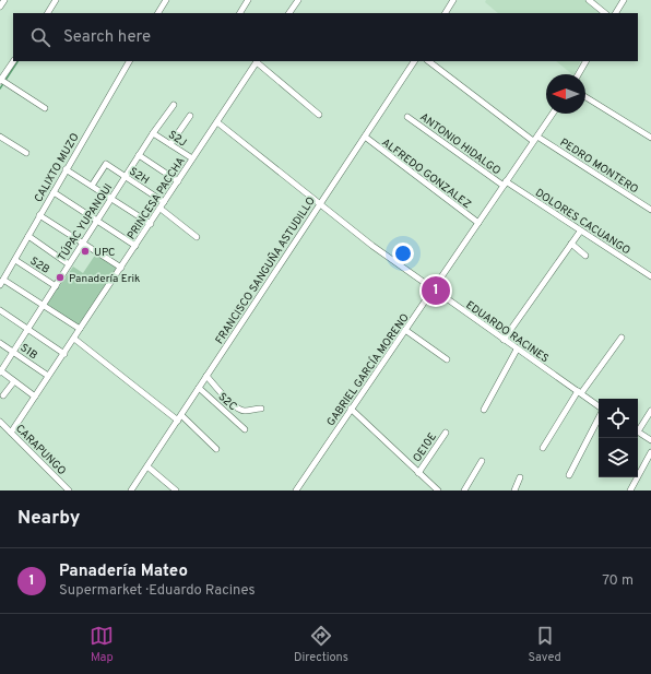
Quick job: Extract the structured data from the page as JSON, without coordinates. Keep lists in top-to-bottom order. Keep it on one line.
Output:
{"streets":{"street":["S2J","ANTONIO HIDALGO","PEDRO MONTERO","CALIXTO MUZO","ALFREDO GONZALEZ","S2H","PRINCESA PACCHA","DOLORES CACUANGO","TÚPAC YUPANQUI","S2B","FRANCISCO SANGUÑA ASTUDILLO","EDUARDO RACINES","S1B","GABRIEL GARCÍA MORENO","S2C","OE10E","CARAPUNGO"]},"crossings":[["S2J","PRINCESA PACCHA"],["S2J","TÚPAC YUPANQUI"],["ANTONIO HIDALGO","DOLORES CACUANGO"],["ANTONIO HIDALGO","GABRIEL GARCÍA MORENO"],["PEDRO MONTERO","GABRIEL GARCÍA MORENO"],["CALIXTO MUZO","S2B"],["ALFREDO GONZALEZ","FRANCISCO SANGUÑA ASTUDILLO"],["ALFREDO GONZALEZ","GABRIEL GARCÍA MORENO"],["S2H","PRINCESA PACCHA"],["S2H","TÚPAC YUPANQUI"],["PRINCESA PACCHA","EDUARDO RACINES"],["PRINCESA PACCHA","S1B"],["PRINCESA PACCHA","CARAPUNGO"],["DOLORES CACUANGO","GABRIEL GARCÍA MORENO"],["TÚPAC YUPANQUI","S2B"],["TÚPAC YUPANQUI","S1B"],["FRANCISCO SANGUÑA ASTUDILLO","EDUARDO RACINES"],["FRANCISCO SANGUÑA ASTUDILLO","S2C"],["EDUARDO RACINES","GABRIEL GARCÍA MORENO"]],"places":["UPC","Panadería Erik"],"north":"left","page":{"search":"Search here","pins":"1","heading":"Nearby","list":[{"mark":"1","name":"Panadería Mateo","note":"Supermarket · Eduardo Racines","value":"70 m"}],"nav":["Map","Directions","Saved"]}}
